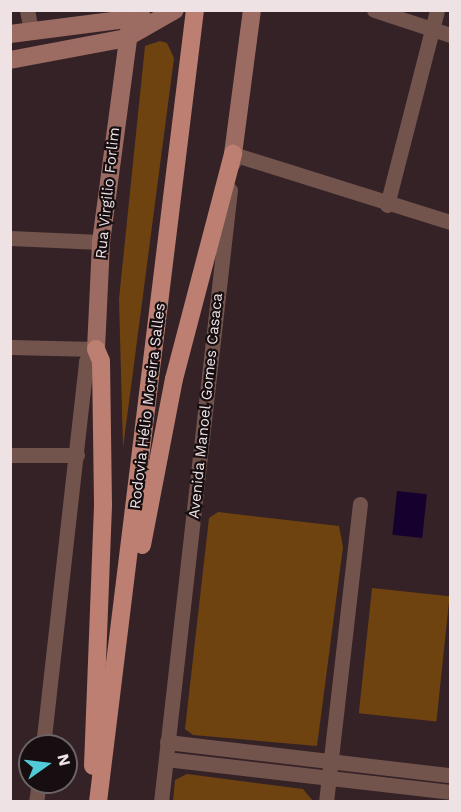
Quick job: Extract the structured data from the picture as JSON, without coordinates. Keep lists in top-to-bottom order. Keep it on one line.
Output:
{"streets":{"main road":["Rua Virgilio Forlim","Rodovia Hélio Moreira Salles","Avenida Manoel Gomes Casaca"]},"north":"right"}
